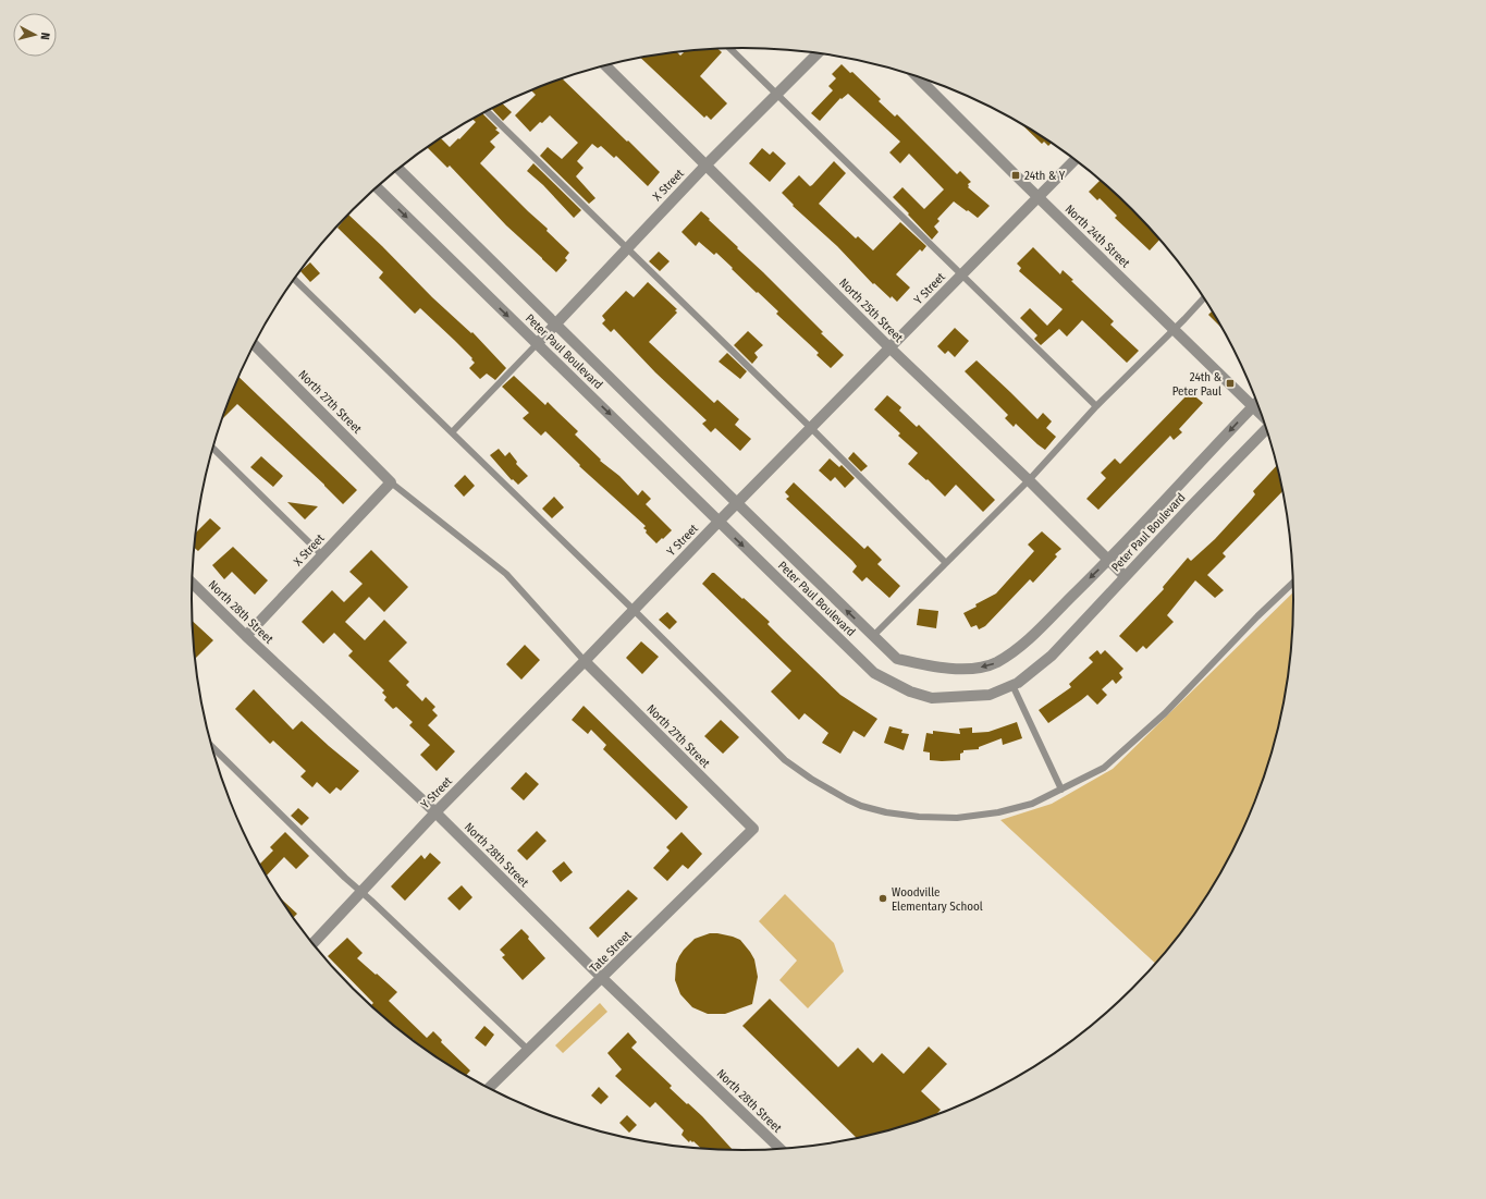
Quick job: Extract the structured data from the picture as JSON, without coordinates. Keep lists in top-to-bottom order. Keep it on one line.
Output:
{"streets":{"street":["X Street","North 24th Street","Y Street","North 25th Street","Peter Paul Boulevard","North 27th Street","North 28th Street","Tate Street"]},"crossings":[["X Street","North 25th Street"],["X Street","Peter Paul Boulevard"],["X Street","North 27th Street"],["X Street","North 28th Street"],["North 24th Street","Y Street"],["North 24th Street","Peter Paul Boulevard"],["Y Street","North 25th Street"],["Y Street","Peter Paul Boulevard"],["Y Street","North 27th Street"],["Y Street","North 28th Street"],["North 25th Street","Peter Paul Boulevard"],["North 27th Street","Tate Street"],["North 28th Street","Tate Street"]],"places":{"transit":["24th & Y","24th & Peter Paul"],"other":["Woodville Elementary School"]},"north":"right"}
